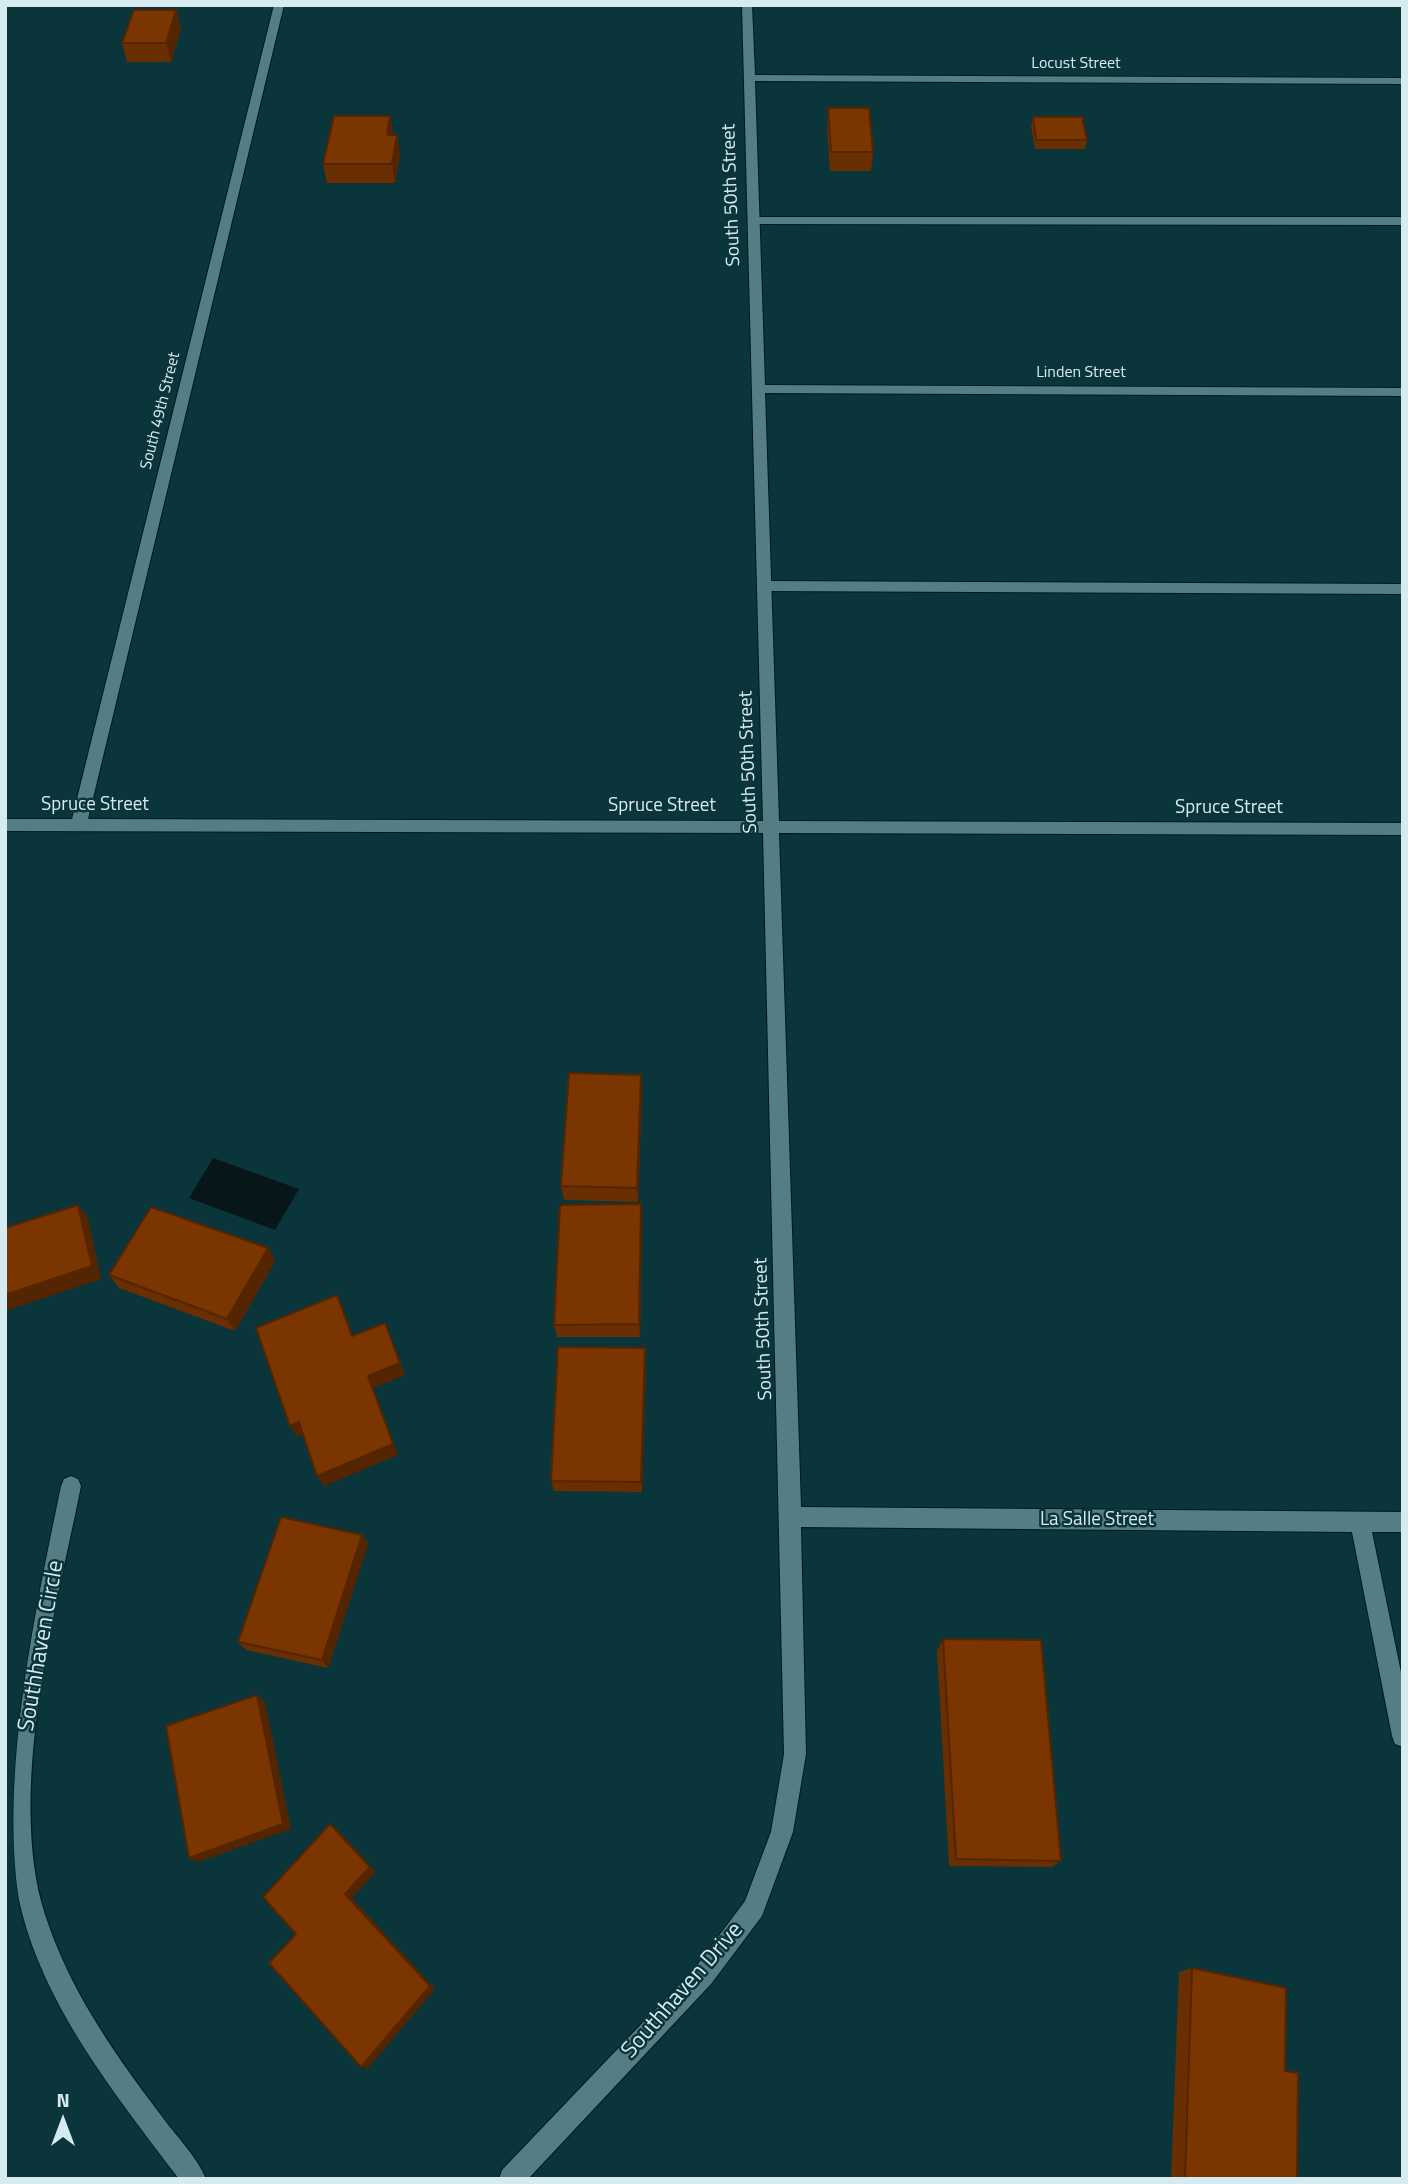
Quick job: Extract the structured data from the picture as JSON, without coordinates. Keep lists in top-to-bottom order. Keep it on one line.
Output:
{"streets":{"street":["Locust Street","South 50th Street","Linden Street","South 49th Street","Spruce Street","La Salle Street","Southhaven Circle","Southhaven Drive"]},"crossings":[["Locust Street","South 50th Street"],["South 50th Street","Linden Street"],["South 50th Street","Spruce Street"],["South 50th Street","La Salle Street"],["South 50th Street","Southhaven Drive"],["South 49th Street","Spruce Street"],["La Salle Street","Southhaven Drive"]],"north":"top"}
